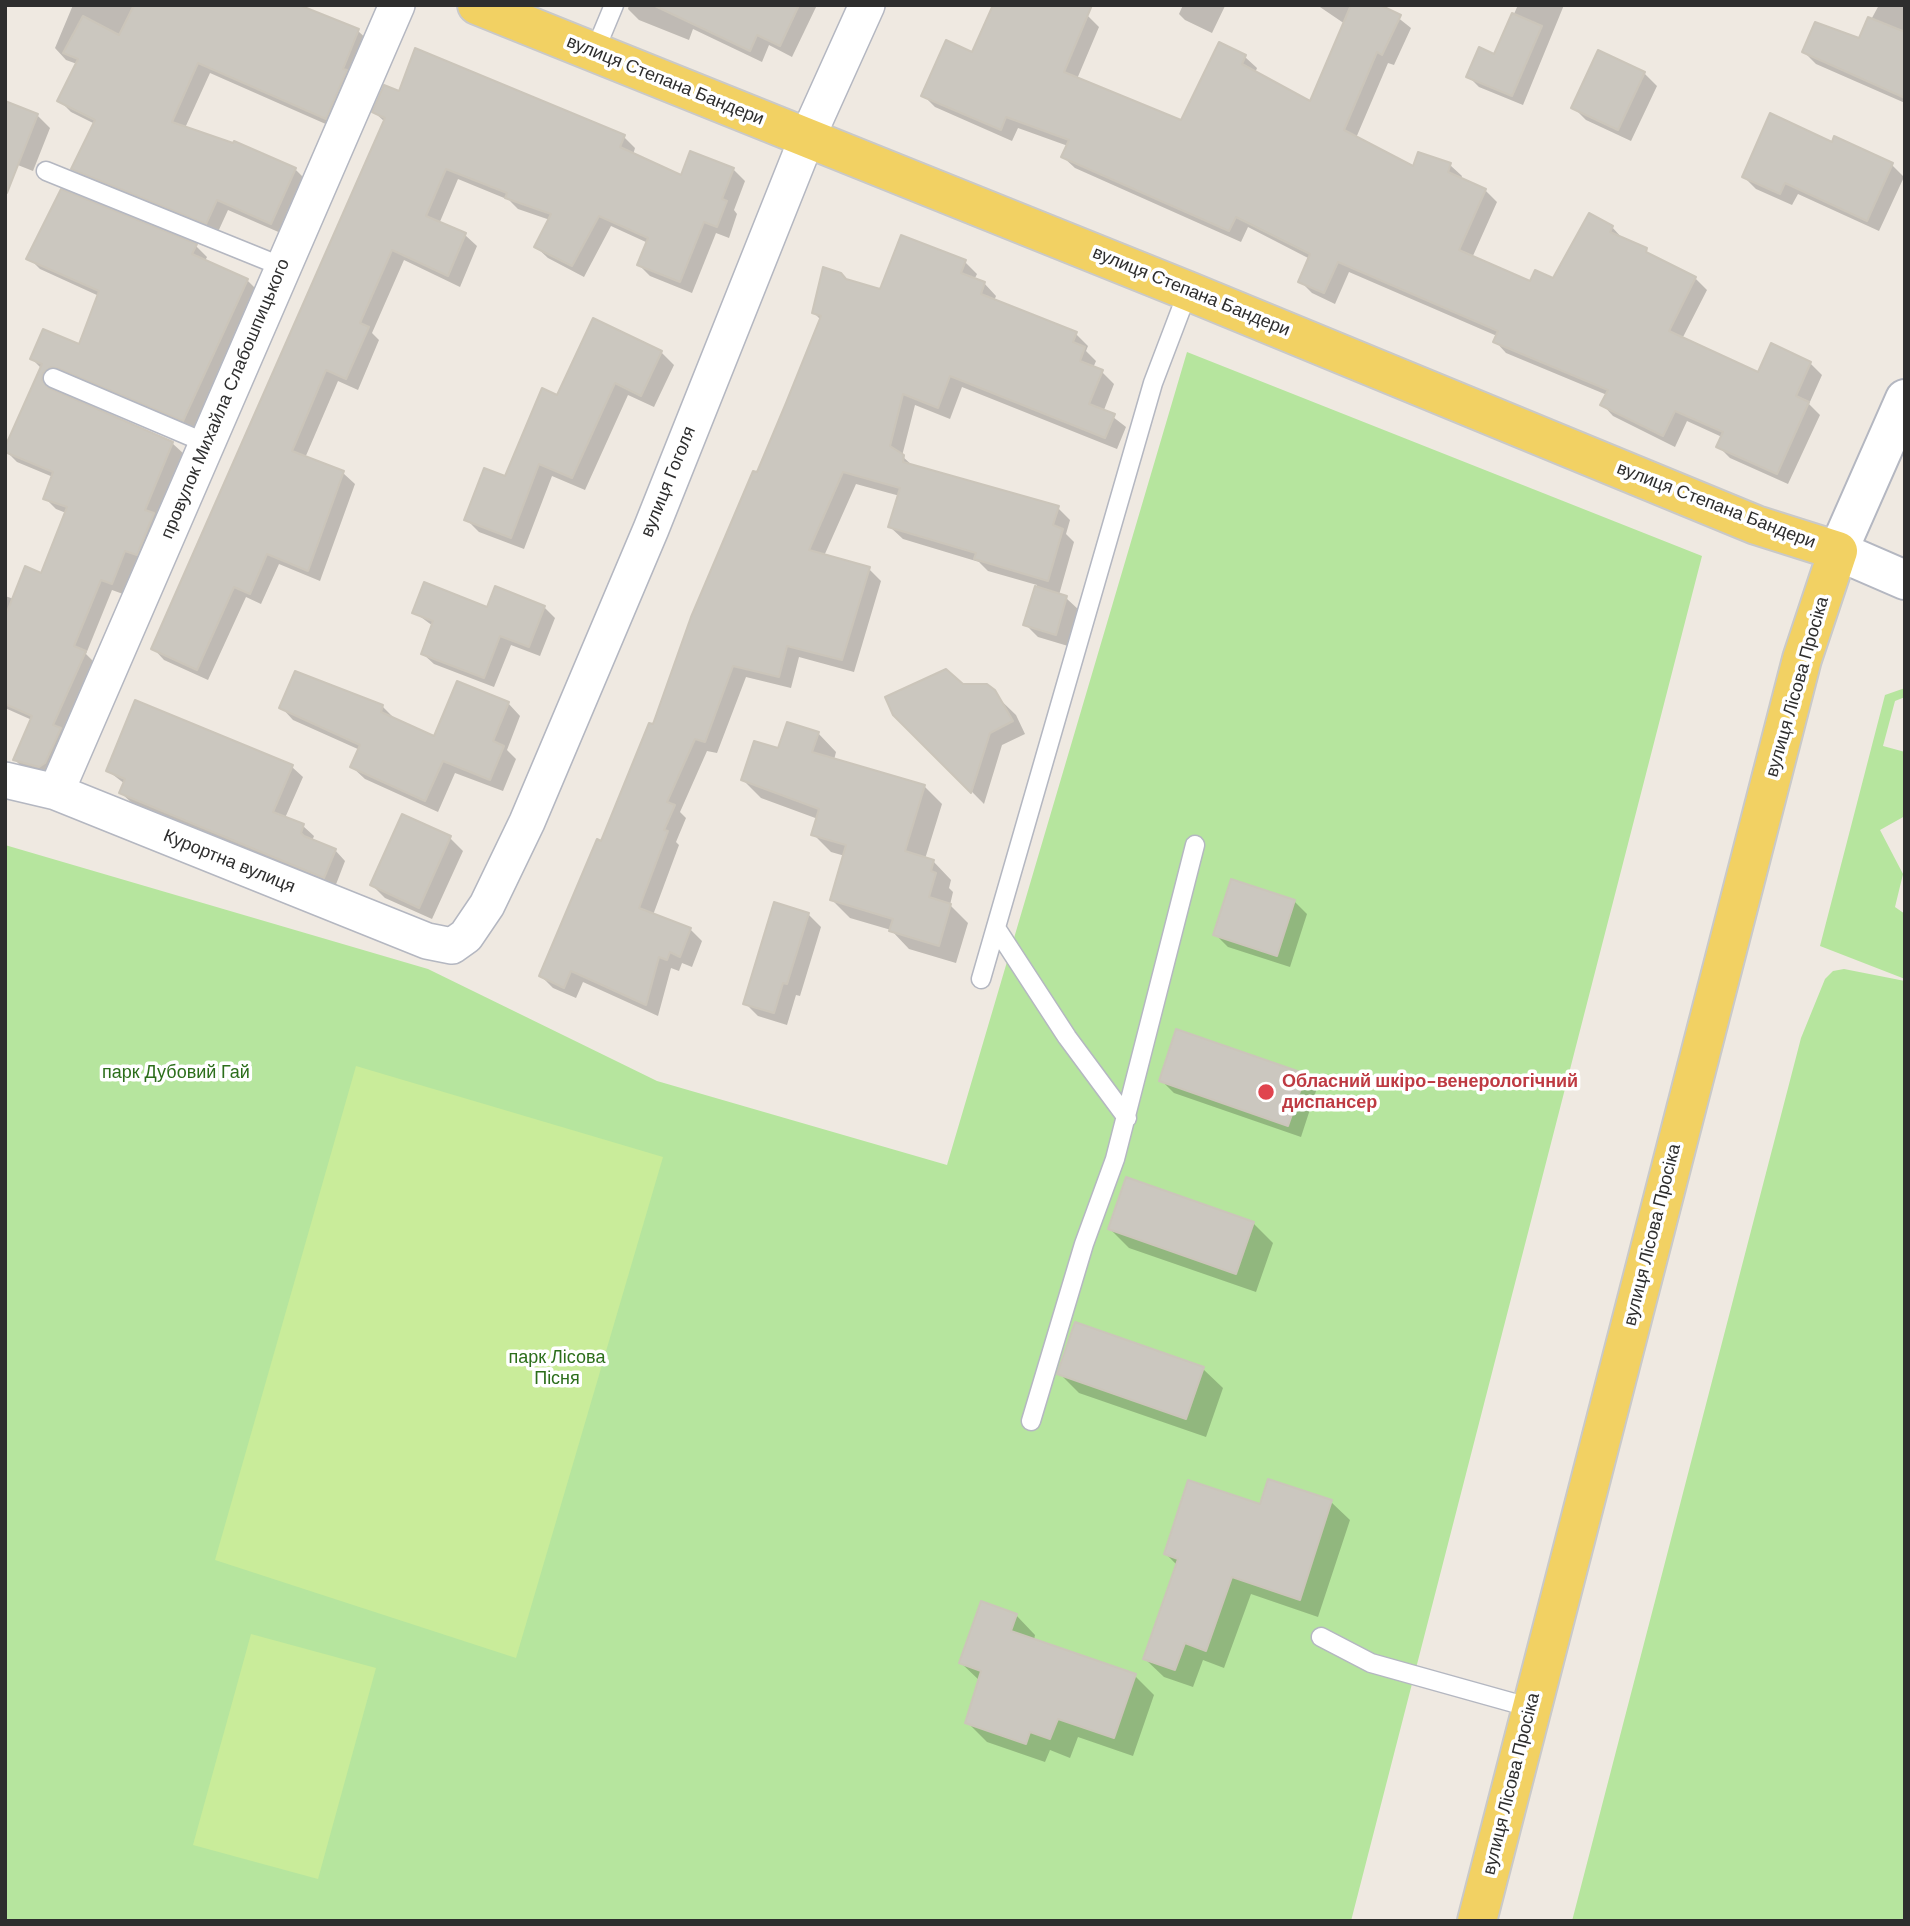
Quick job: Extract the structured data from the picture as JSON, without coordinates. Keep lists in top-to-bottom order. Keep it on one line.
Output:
{"streets":{"main road":["вулиця Степана Бандери","вулиця Лісова Просіка"],"street":["провулок Михайла Слабошпицького","вулиця Гоголя","Курортна вулиця"]},"crossings":[["вулиця Степана Бандери","вулиця Гоголя"],["вулиця Степана Бандери","вулиця Лісова Просіка"],["провулок Михайла Слабошпицького","Курортна вулиця"],["вулиця Гоголя","Курортна вулиця"]],"parks":["парк Дубовий Гай","парк Лісова Пісня"],"places":["Обласний шкіро-венерологічний диспансер"]}
